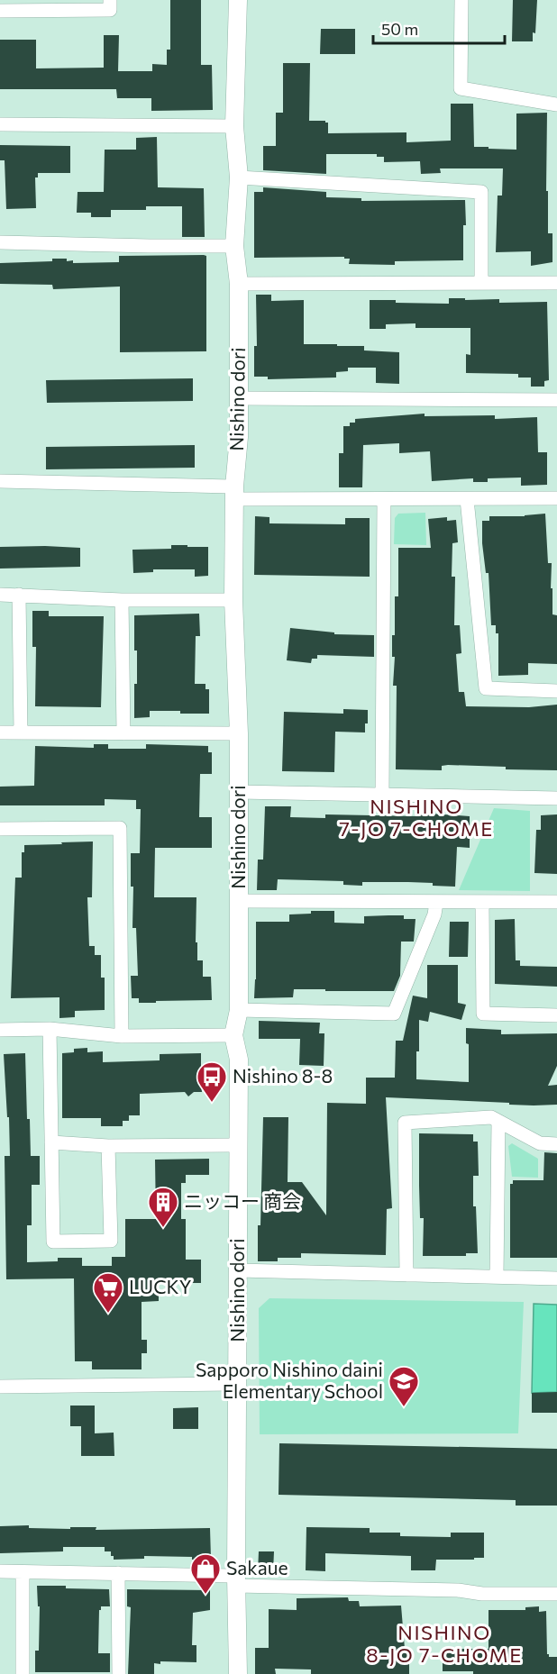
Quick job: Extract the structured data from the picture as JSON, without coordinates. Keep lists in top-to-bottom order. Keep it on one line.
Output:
{"streets":{"street":["Nishino dori"]},"districts":["NISHINO 7-JO 7-CHOME","NISHINO 8-JO 7-CHOME"],"places":{"bus stop":["Nishino 8-8"],"building":["ニッコー 商会"],"supermarket":["LUCKY"],"school or university":["Sapporo Nishino daini Elementary School"],"shop":["Sakaue"]},"scale_bar":"50 m"}
